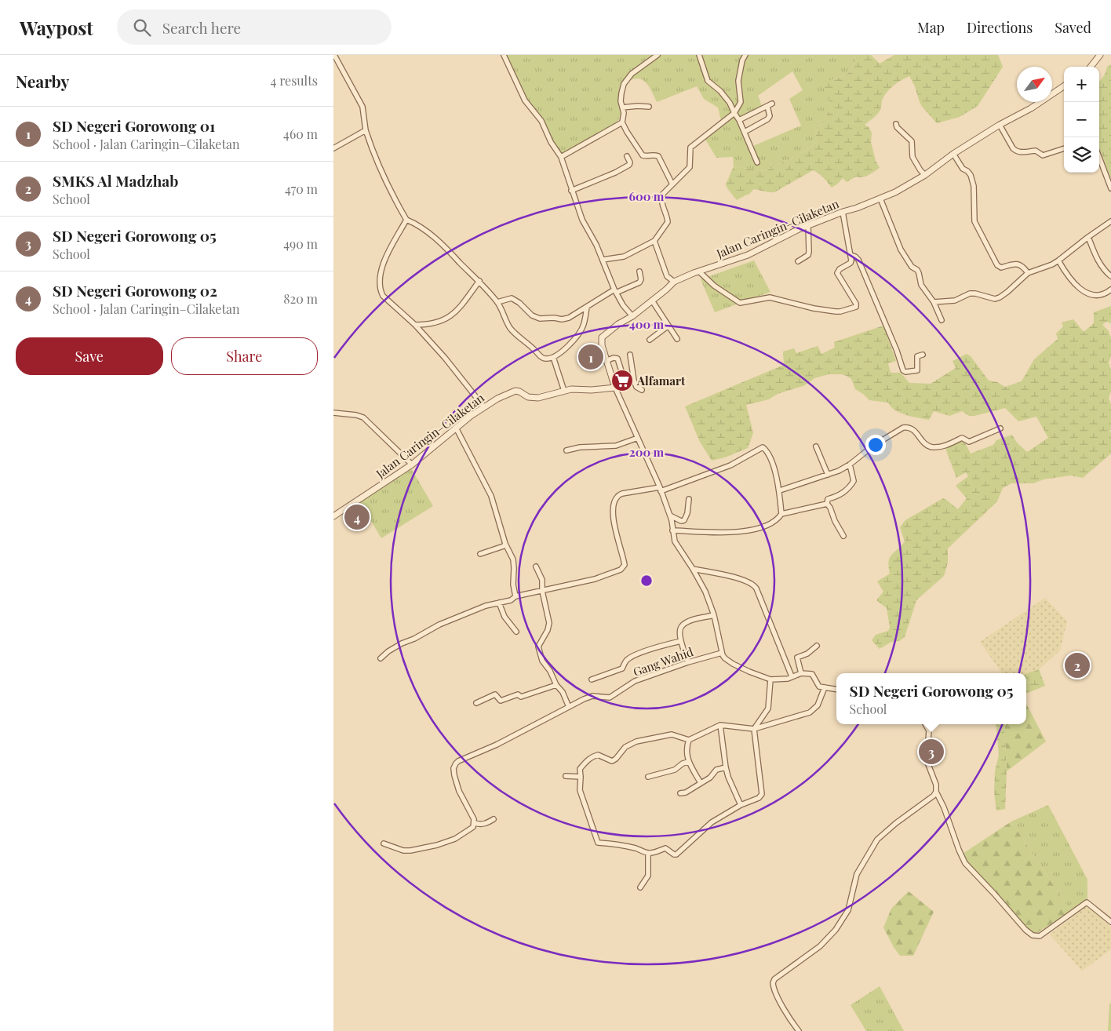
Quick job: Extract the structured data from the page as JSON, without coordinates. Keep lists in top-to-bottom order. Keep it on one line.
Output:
{"streets":{"street":["Jalan Caringin–Cilaketan","Gang Wahid"]},"places":{"supermarket":["Alfamart"]},"north":"top right","page":{"header":"Waypost","search":"Search here","nav":["Map","Directions","Saved"],"heading":["Nearby","4 results"],"map_buttons":["+","−"],"list":[{"mark":"1","name":"SD Negeri Gorowong 01","note":"School · Jalan Caringin–Cilaketan","value":"460 m"},{"mark":"2","name":"SMKS Al Madzhab","note":"School","value":"470 m"},{"mark":"3","name":"SD Negeri Gorowong 05","note":"School","value":"490 m"},{"mark":"4","name":"SD Negeri Gorowong 02","note":"School · Jalan Caringin–Cilaketan","value":"820 m"}],"buttons":["Save","Share"],"pins":["1","4","2","3"],"popup":["SD Negeri Gorowong 05","School"]},"rings":["600 m","400 m","200 m"]}
